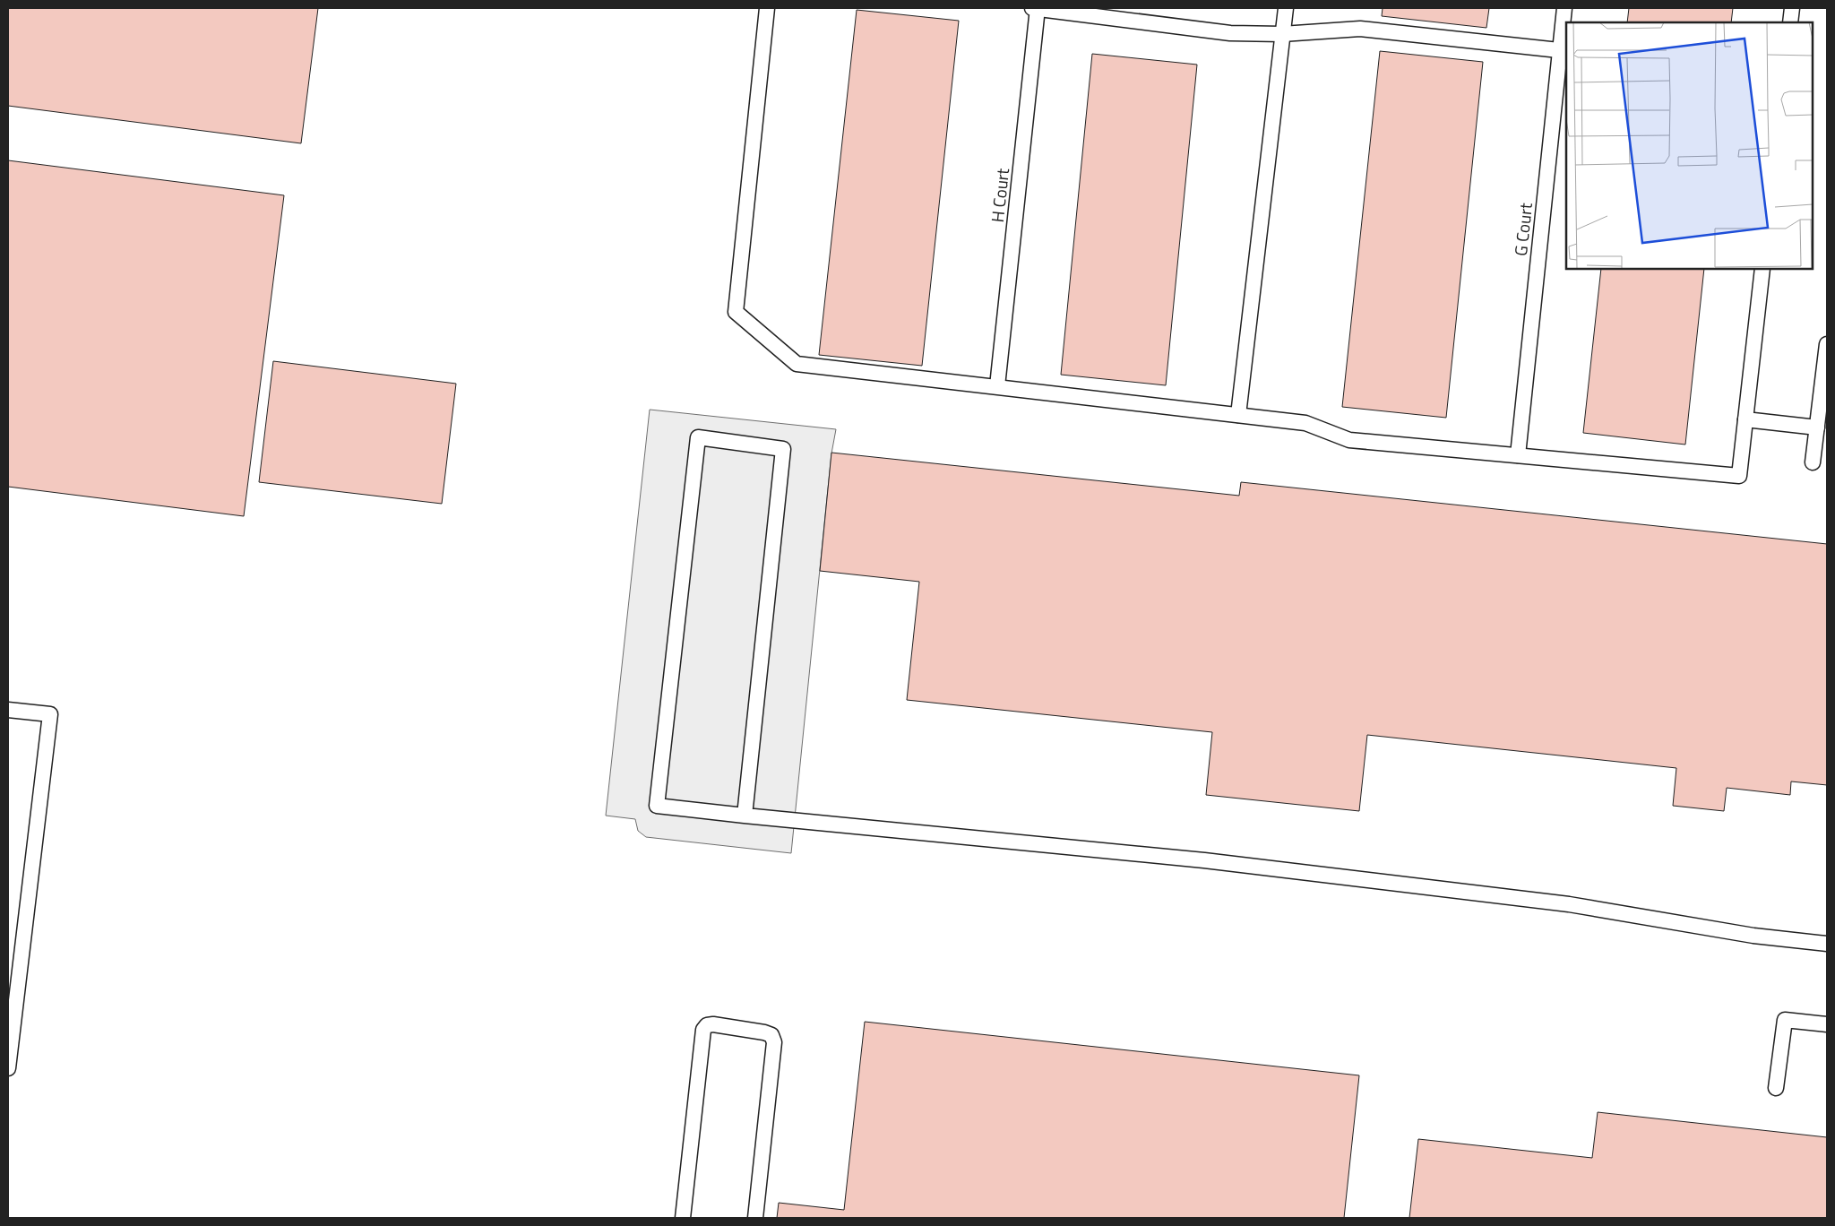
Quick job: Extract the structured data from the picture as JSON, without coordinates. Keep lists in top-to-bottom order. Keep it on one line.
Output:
{"streets":{"lane":["H Court","G Court"]}}
